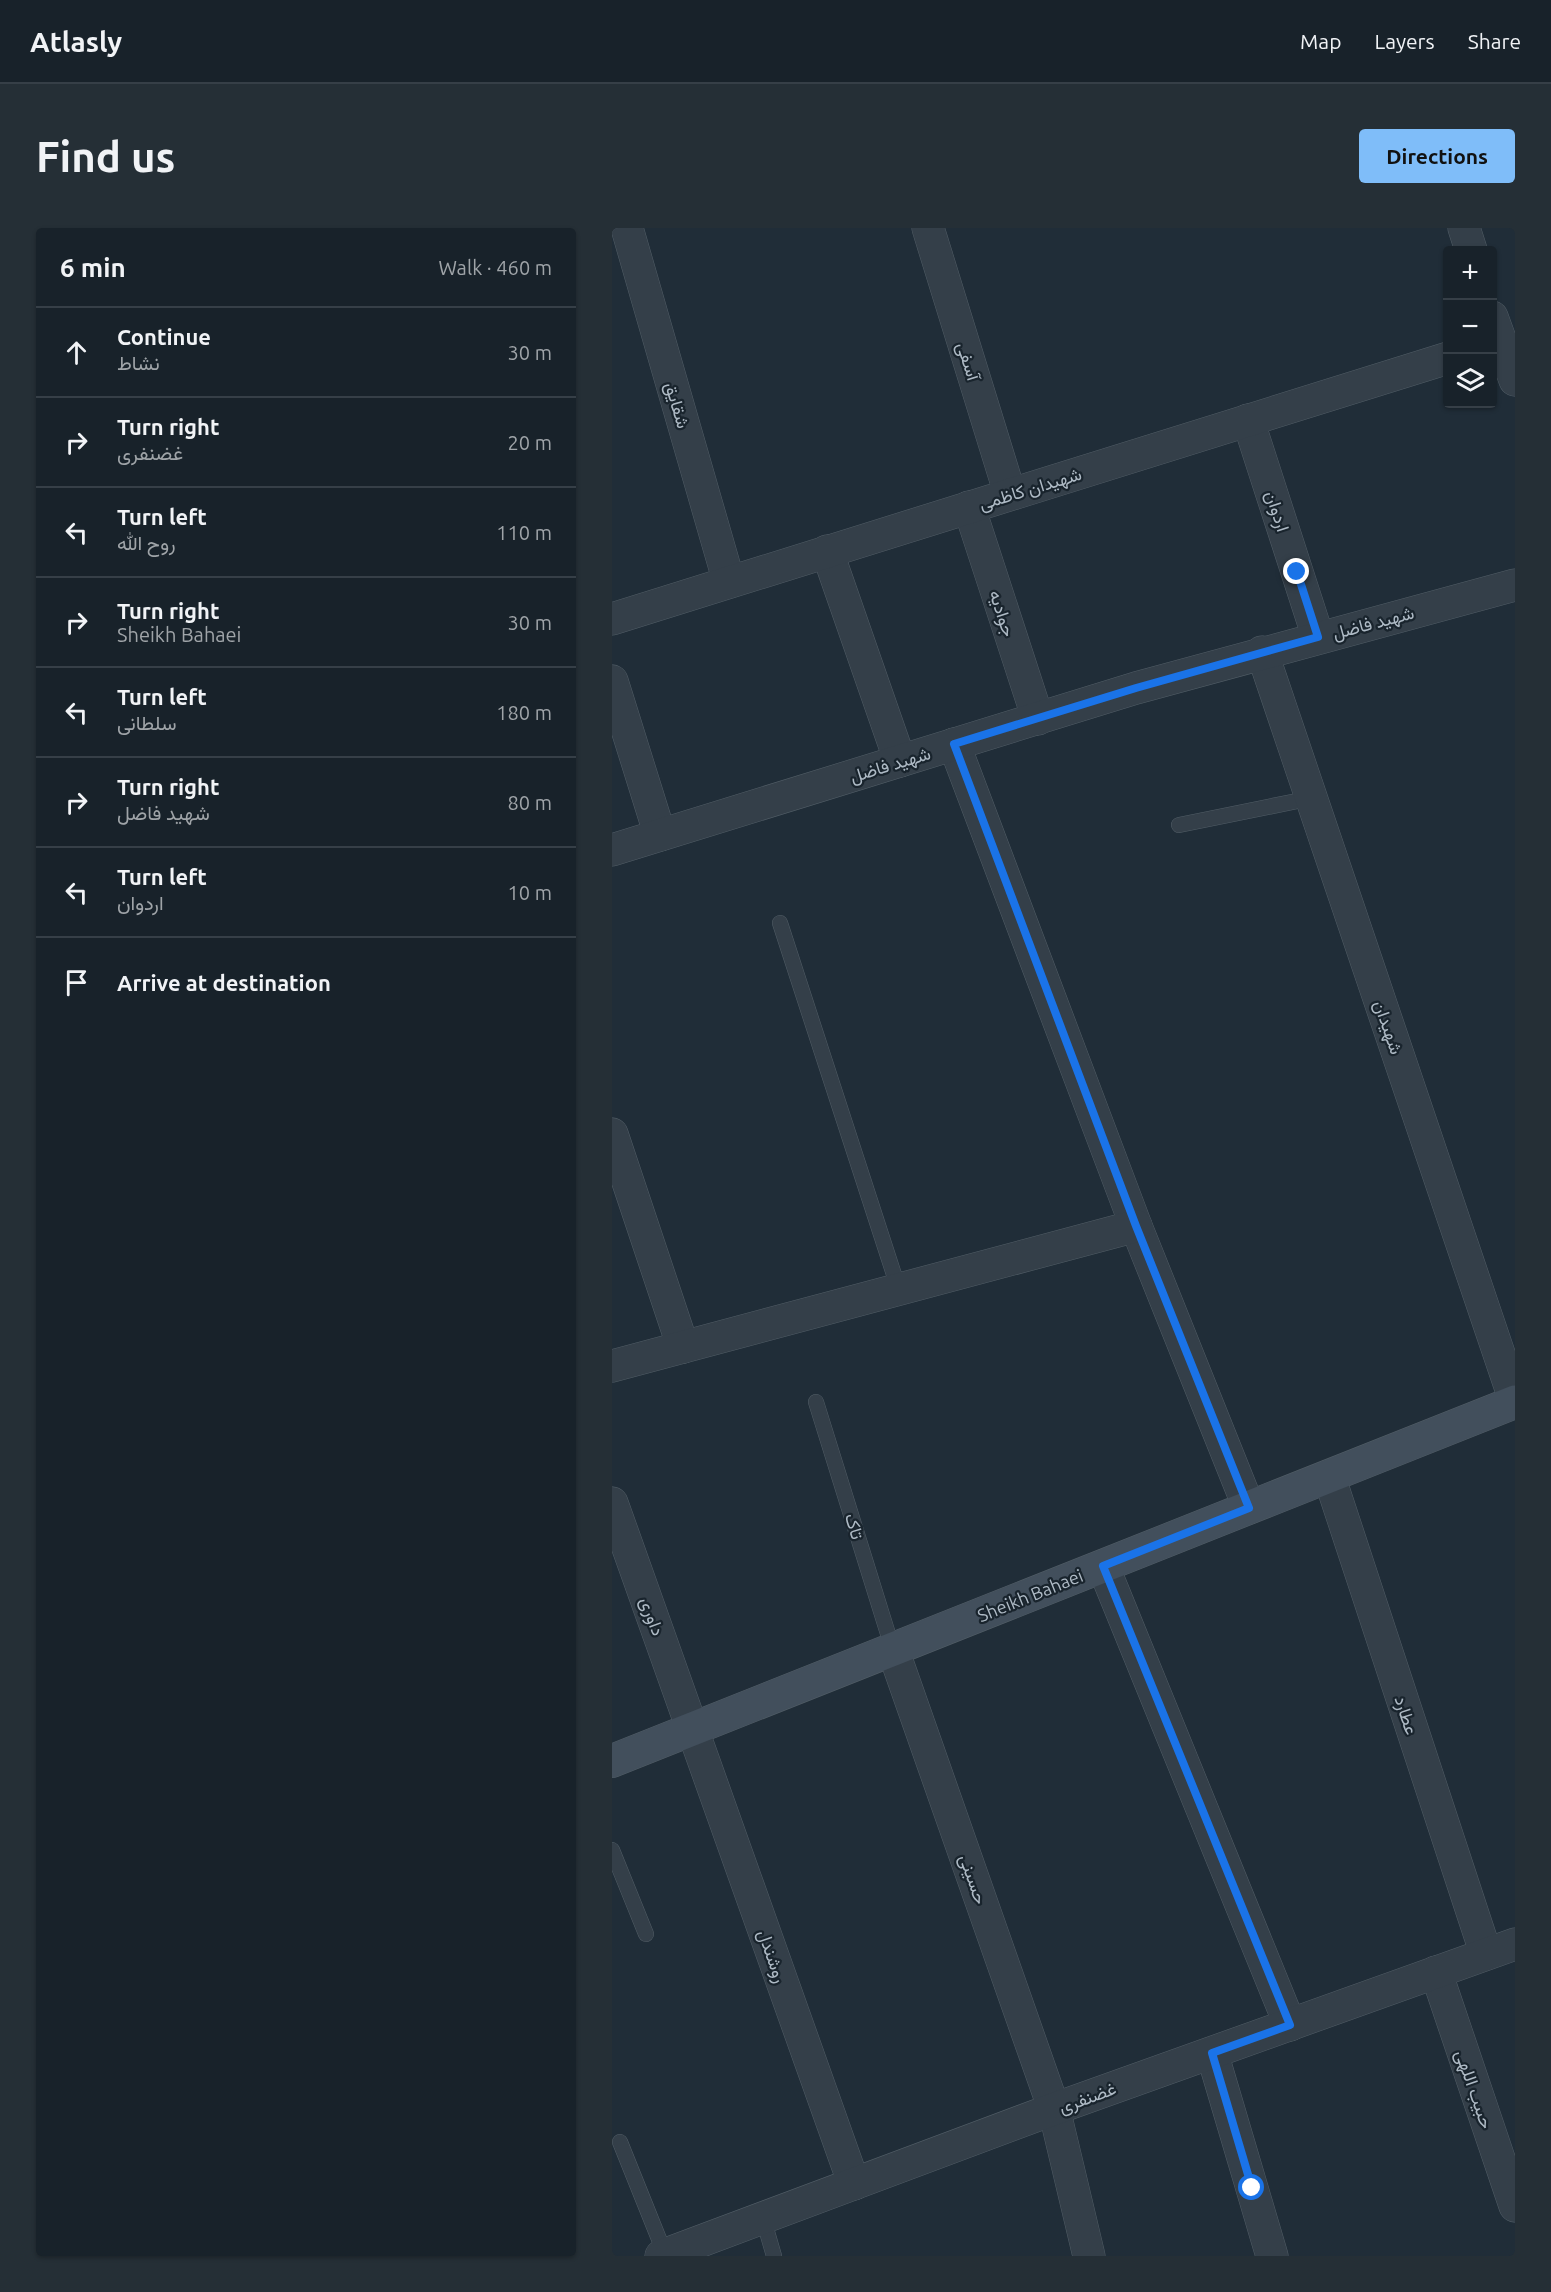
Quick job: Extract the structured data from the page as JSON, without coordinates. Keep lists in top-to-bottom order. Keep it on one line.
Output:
{"streets":{"main road":["Sheikh Bahaei"],"street":["آسفی","شقایق","شهیدان کاظمی","اردوان","جوادیه","شهید فاضل","شهیدان","داوری","عطارد","حسینی","روشندل","حبیب اللهی","غضنفری"],"lane":["تاک"]},"crossings":[["آسفی","شهیدان کاظمی"],["شقایق","شهیدان کاظمی"],["شهیدان کاظمی","اردوان"],["شهیدان کاظمی","جوادیه"],["اردوان","شهید فاضل"],["جوادیه","شهید فاضل"],["شهید فاضل","شهیدان"],["شهیدان","Sheikh Bahaei"],["تاک","Sheikh Bahaei"],["تاک","حسینی"],["Sheikh Bahaei","داوری"],["Sheikh Bahaei","عطارد"],["Sheikh Bahaei","حسینی"],["Sheikh Bahaei","روشندل"],["داوری","روشندل"],["عطارد","غضنفری"],["حسینی","غضنفری"],["روشندل","غضنفری"],["حبیب اللهی","غضنفری"]],"page":{"header":"Atlasly","nav":["Map","Layers","Share"],"buttons":"Directions","title":"Find us","heading":["6 min","Walk · 460 m"],"map_buttons":["+","−"],"list":[["Continue","نشاط","30 m"],["Turn right","غضنفری","20 m"],["Turn left","روح الله","110 m"],["Turn right","Sheikh Bahaei","30 m"],["Turn left","سلطانی","180 m"],["Turn right","شهید فاضل","80 m"],["Turn left","اردوان","10 m"],"Arrive at destination"]}}
